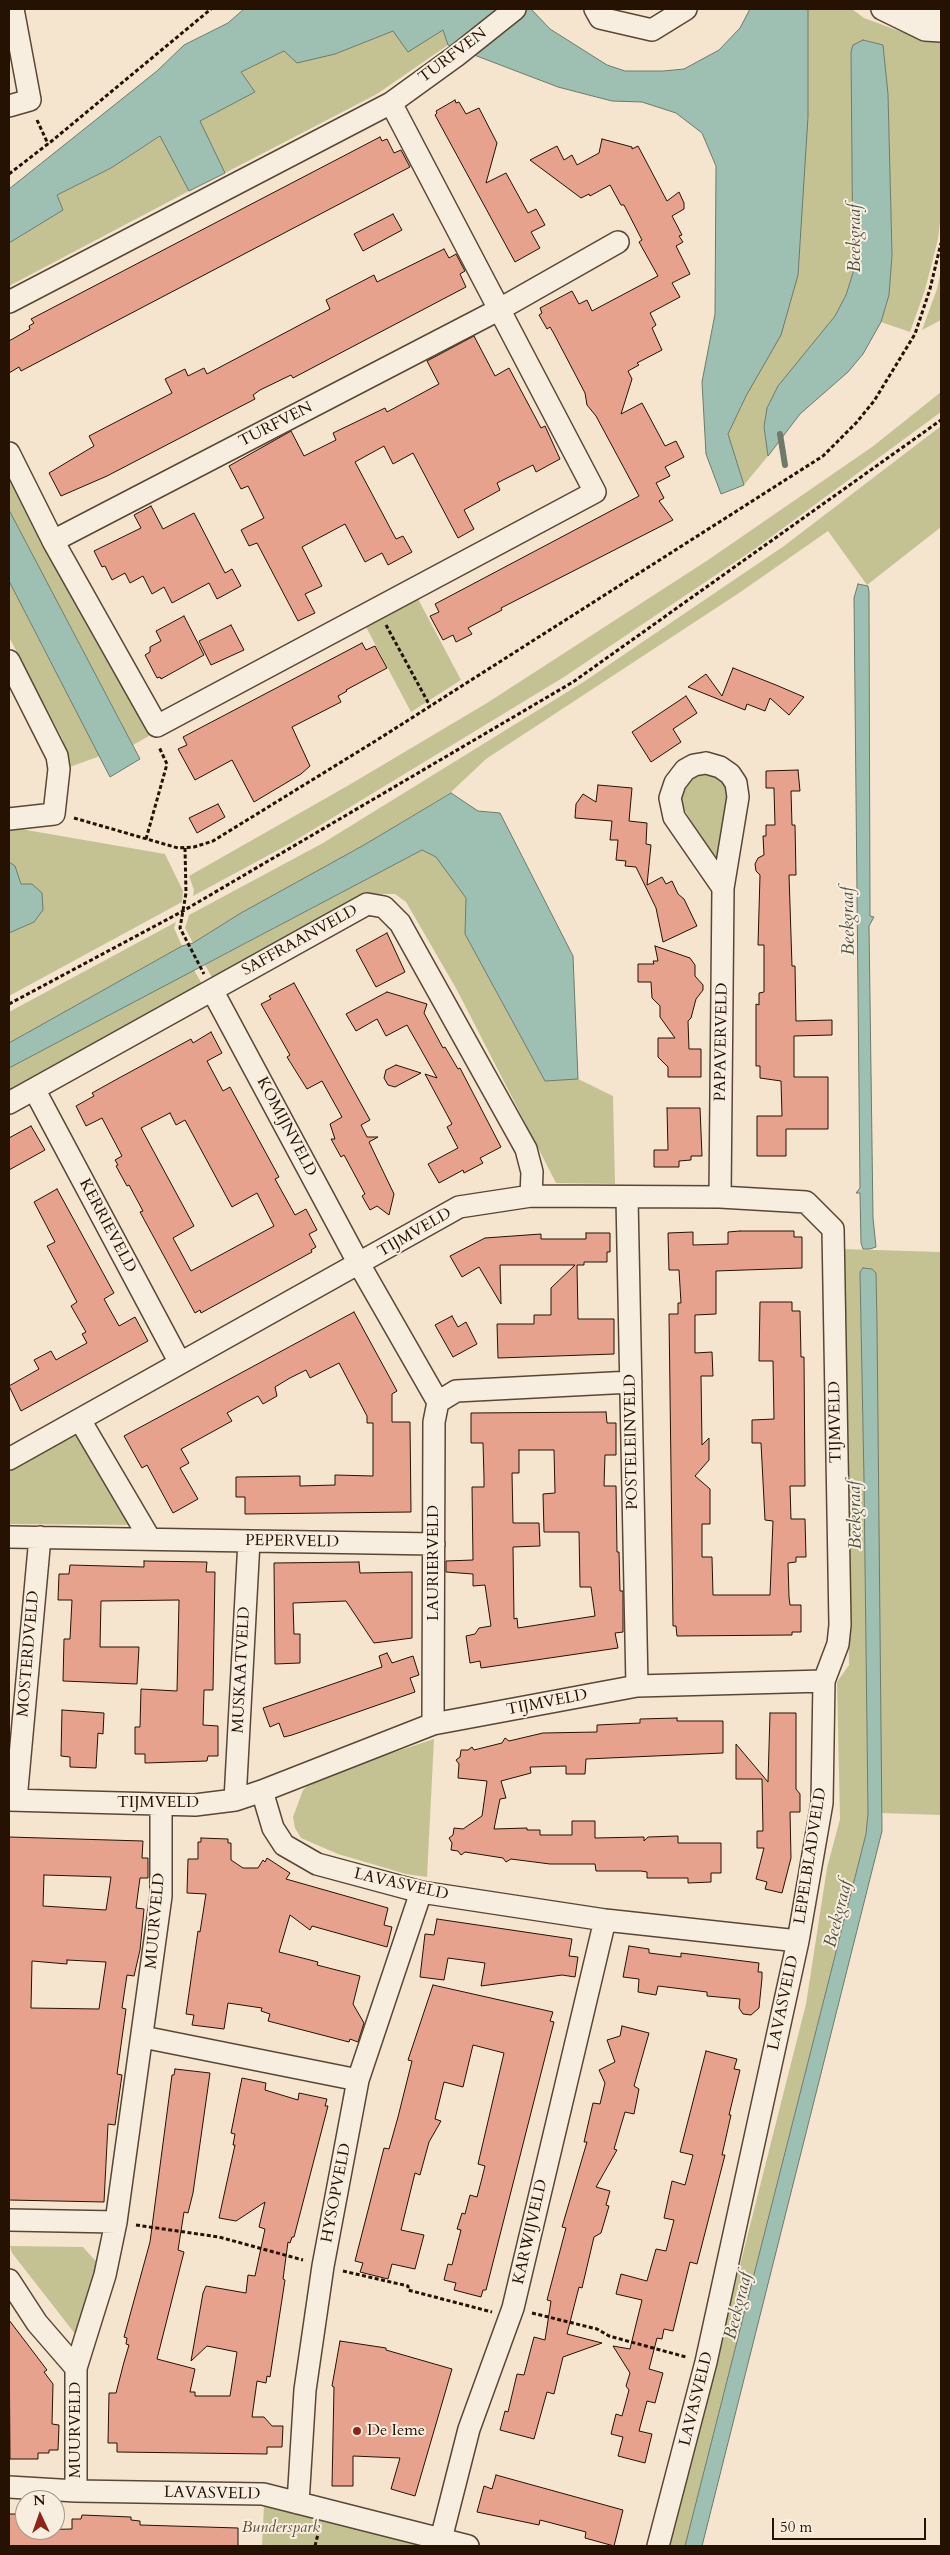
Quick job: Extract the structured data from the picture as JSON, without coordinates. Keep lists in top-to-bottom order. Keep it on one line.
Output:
{"streets":{"street":["TURFVEN","SAFFRAANVELD","PAPAVERVELD","KOMIJNVELD","KERRIEVELD","TIJMVELD","POSTELEINVELD","PEPERVELD","LAURIERVELD","MOSTERDVELD","MUSKAATVELD","LEPELBLADVELD","LAVASVELD","MUURVELD","HYSOPVELD","KARWIJVELD"]},"crossings":[["SAFFRAANVELD","KOMIJNVELD"],["SAFFRAANVELD","KERRIEVELD"],["SAFFRAANVELD","TIJMVELD"],["PAPAVERVELD","TIJMVELD"],["KOMIJNVELD","TIJMVELD"],["KERRIEVELD","TIJMVELD"],["TIJMVELD","POSTELEINVELD"],["TIJMVELD","LAURIERVELD"],["TIJMVELD","MOSTERDVELD"],["TIJMVELD","MUSKAATVELD"],["TIJMVELD","LEPELBLADVELD"],["TIJMVELD","LAVASVELD"],["TIJMVELD","MUURVELD"],["PEPERVELD","LAURIERVELD"],["PEPERVELD","MOSTERDVELD"],["PEPERVELD","MUSKAATVELD"],["LEPELBLADVELD","LAVASVELD"],["LAVASVELD","MUURVELD"],["LAVASVELD","HYSOPVELD"],["LAVASVELD","KARWIJVELD"]],"water":["Beekgraaf"],"parks":["Bunderspark"],"places":["De Ieme"],"scale_bar":"50 m","north":"top"}
